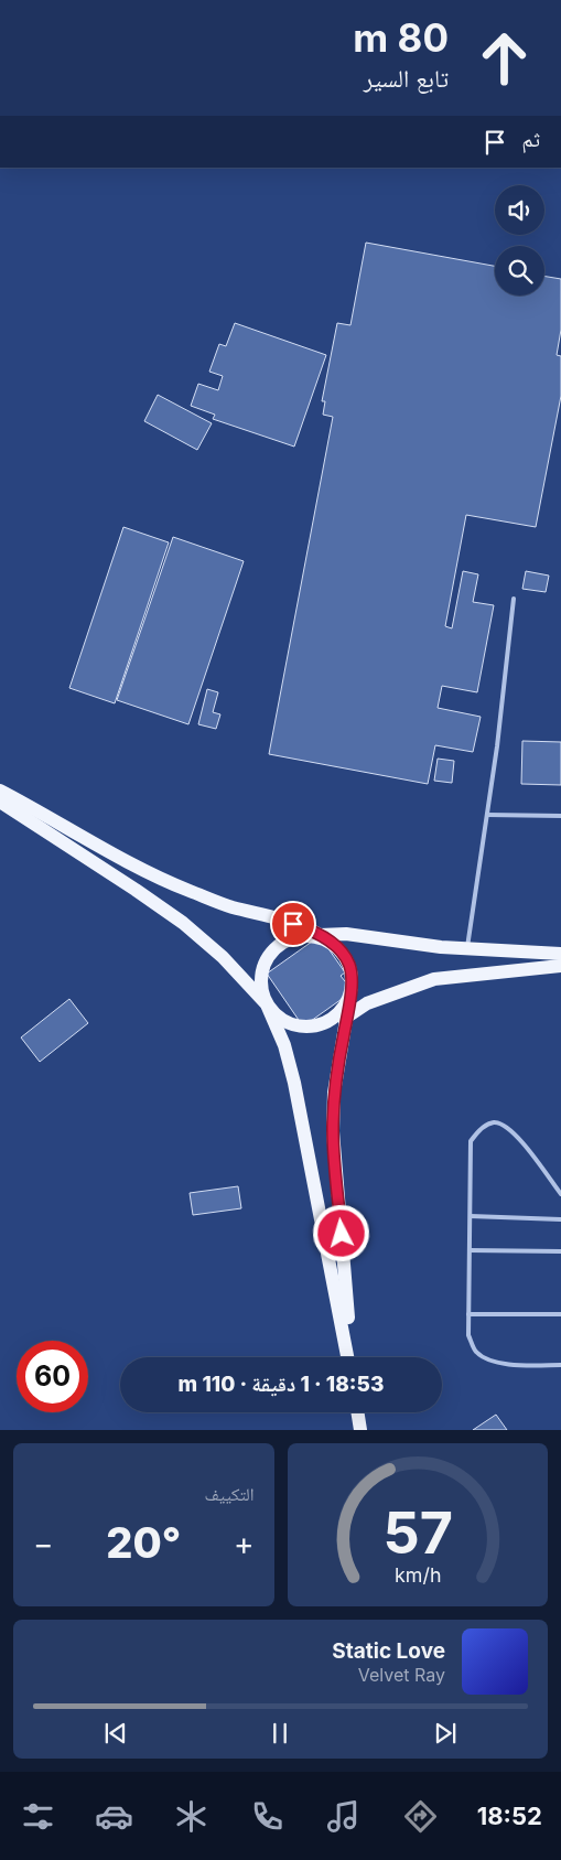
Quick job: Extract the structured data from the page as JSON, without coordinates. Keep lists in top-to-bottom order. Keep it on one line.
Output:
{"page":{"turn":["80 m","تابع السير"],"then":"ثم","limit":"60","trip":"18:53 · 1 دقيقة · 110 m","tile":"التكييف","heat":["−","20°","+"],"song":["Static Love","Velvet Ray"],"tabs":"18:52","gauge":["57","km/h"]}}
